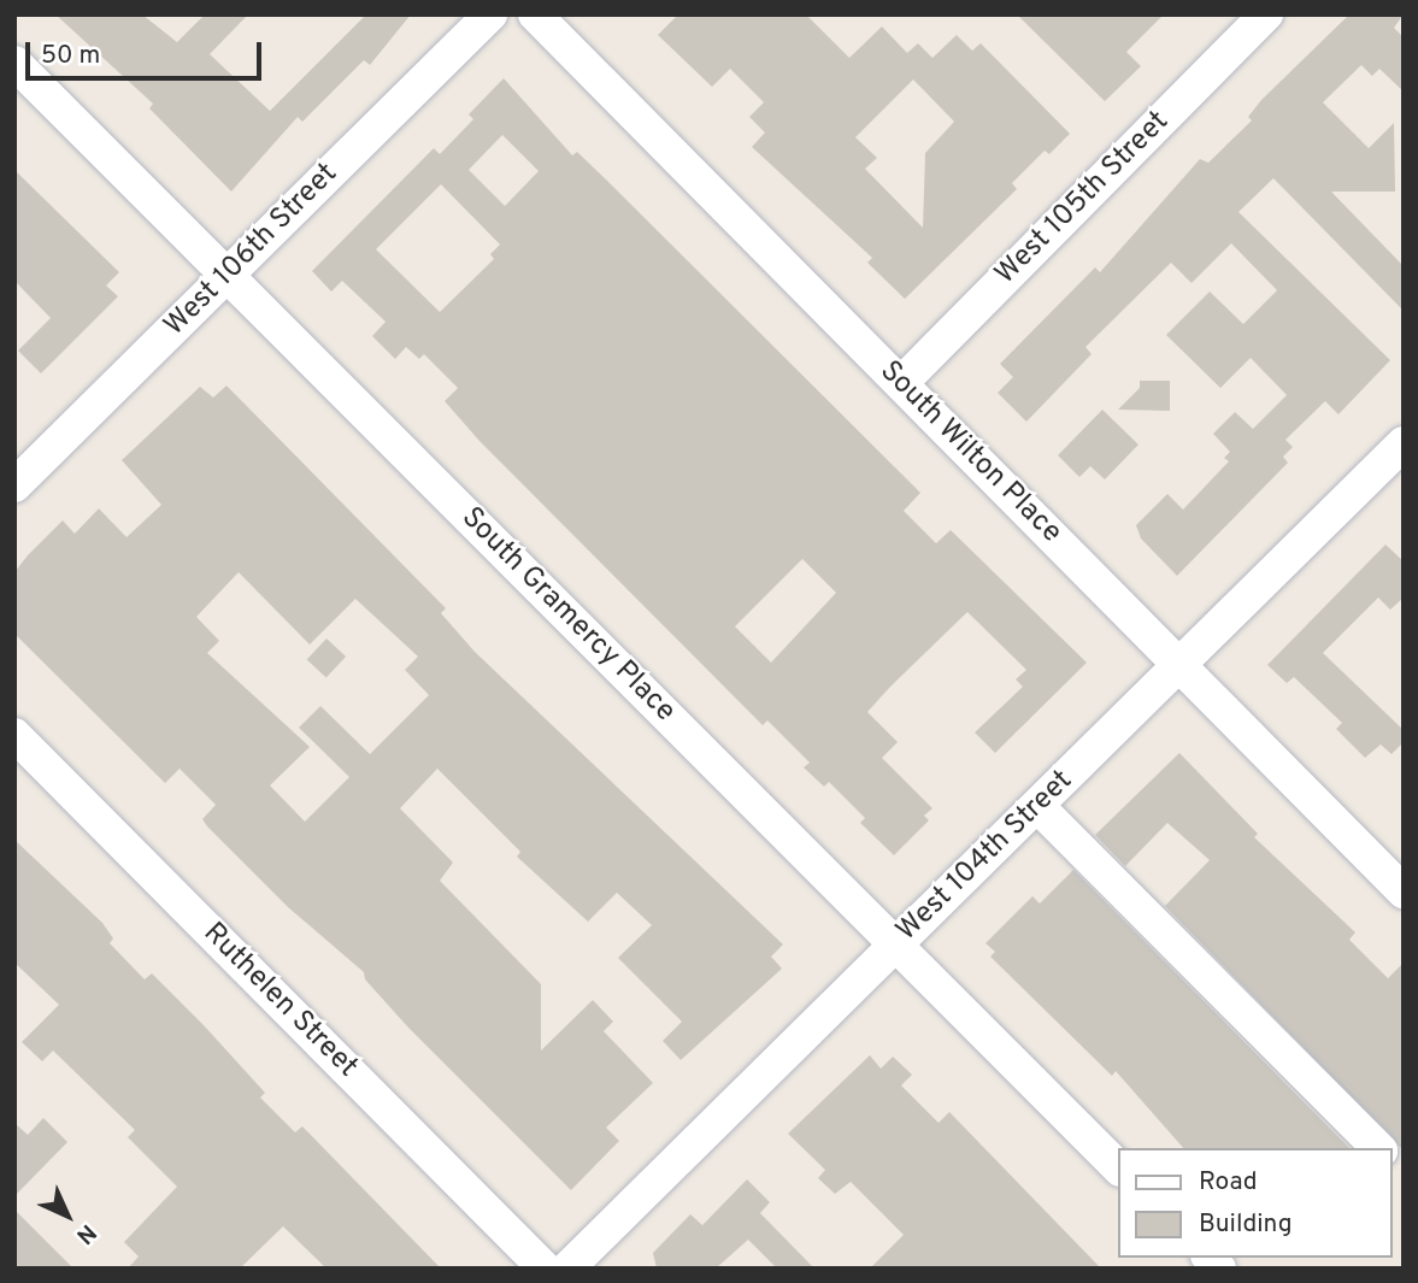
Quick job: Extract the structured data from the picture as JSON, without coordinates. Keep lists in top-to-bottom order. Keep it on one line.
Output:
{"streets":{"street":["West 105th Street","West 106th Street","South Wilton Place","South Gramercy Place","West 104th Street","Ruthelen Street"]},"crossings":[["West 105th Street","South Wilton Place"],["West 106th Street","South Gramercy Place"],["South Wilton Place","West 104th Street"],["South Gramercy Place","West 104th Street"]],"legend":["Road","Building"],"scale_bar":"50 m","north":"bottom right"}
